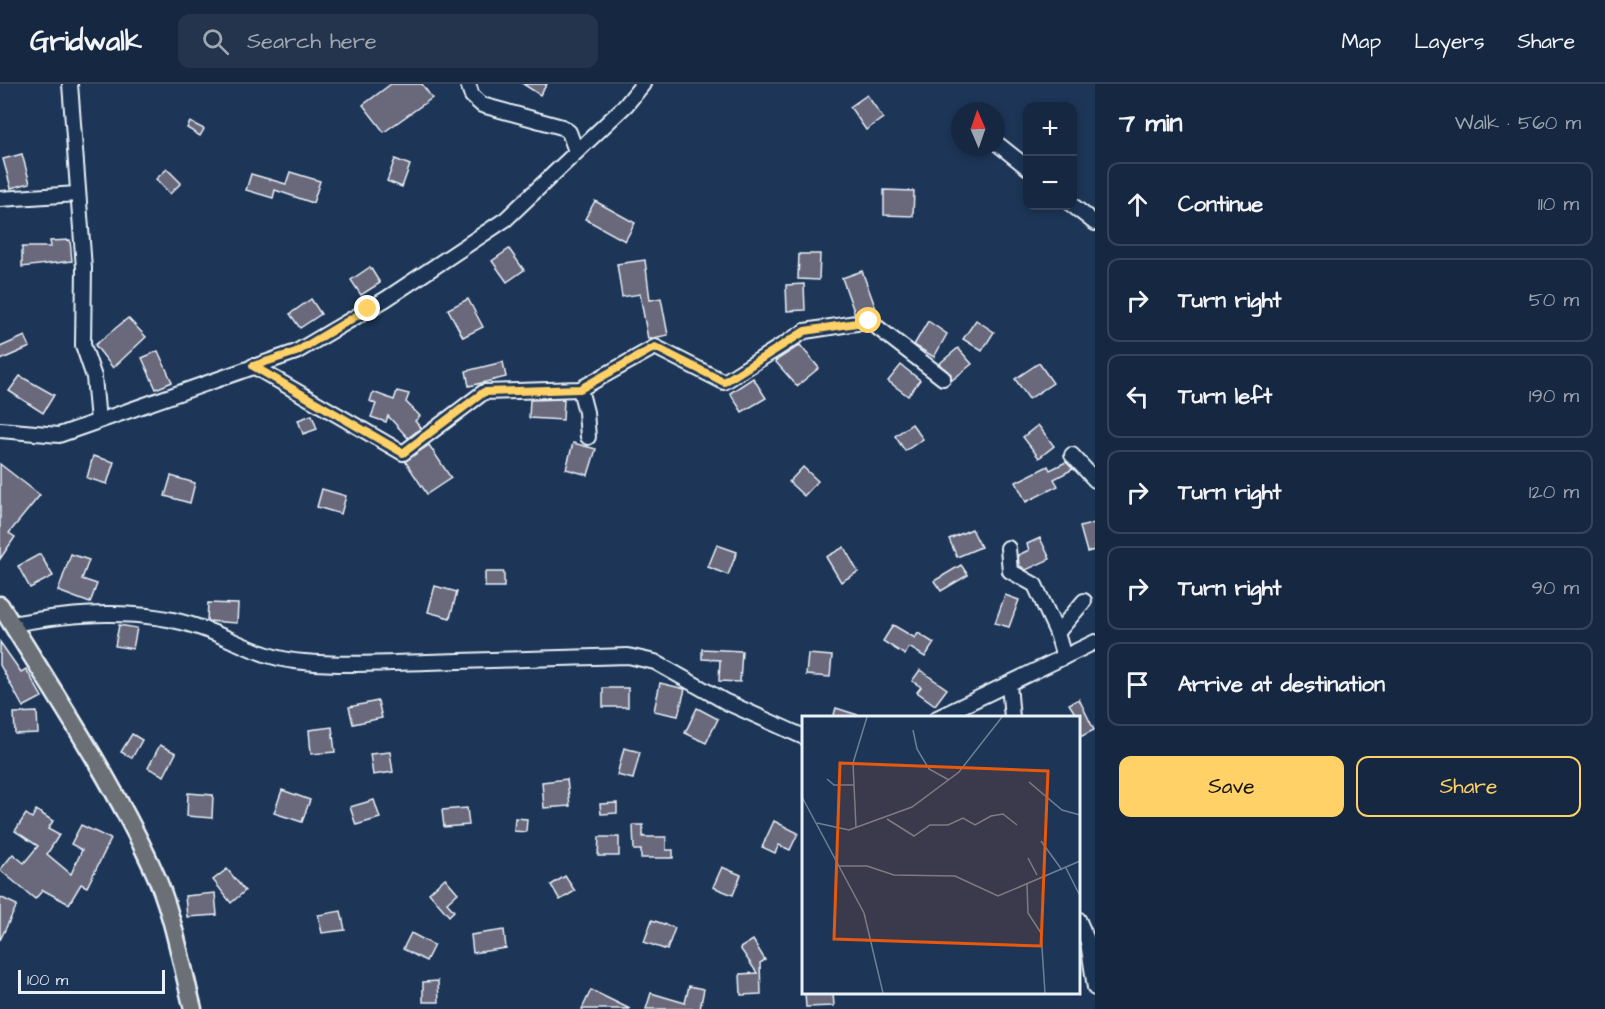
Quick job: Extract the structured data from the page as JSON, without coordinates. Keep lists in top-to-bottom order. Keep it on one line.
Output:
{"scale_bar":"100 m","north":"top","page":{"header":"Gridwalk","search":"Search here","nav":["Map","Layers","Share"],"heading":["7 min","Walk · 560 m"],"map_buttons":["+","−"],"list":[["Continue","110 m"],["Turn right","50 m"],["Turn left","190 m"],["Turn right","120 m"],["Turn right","90 m"],"Arrive at destination"],"buttons":["Save","Share"],"scale":"100 m"}}
